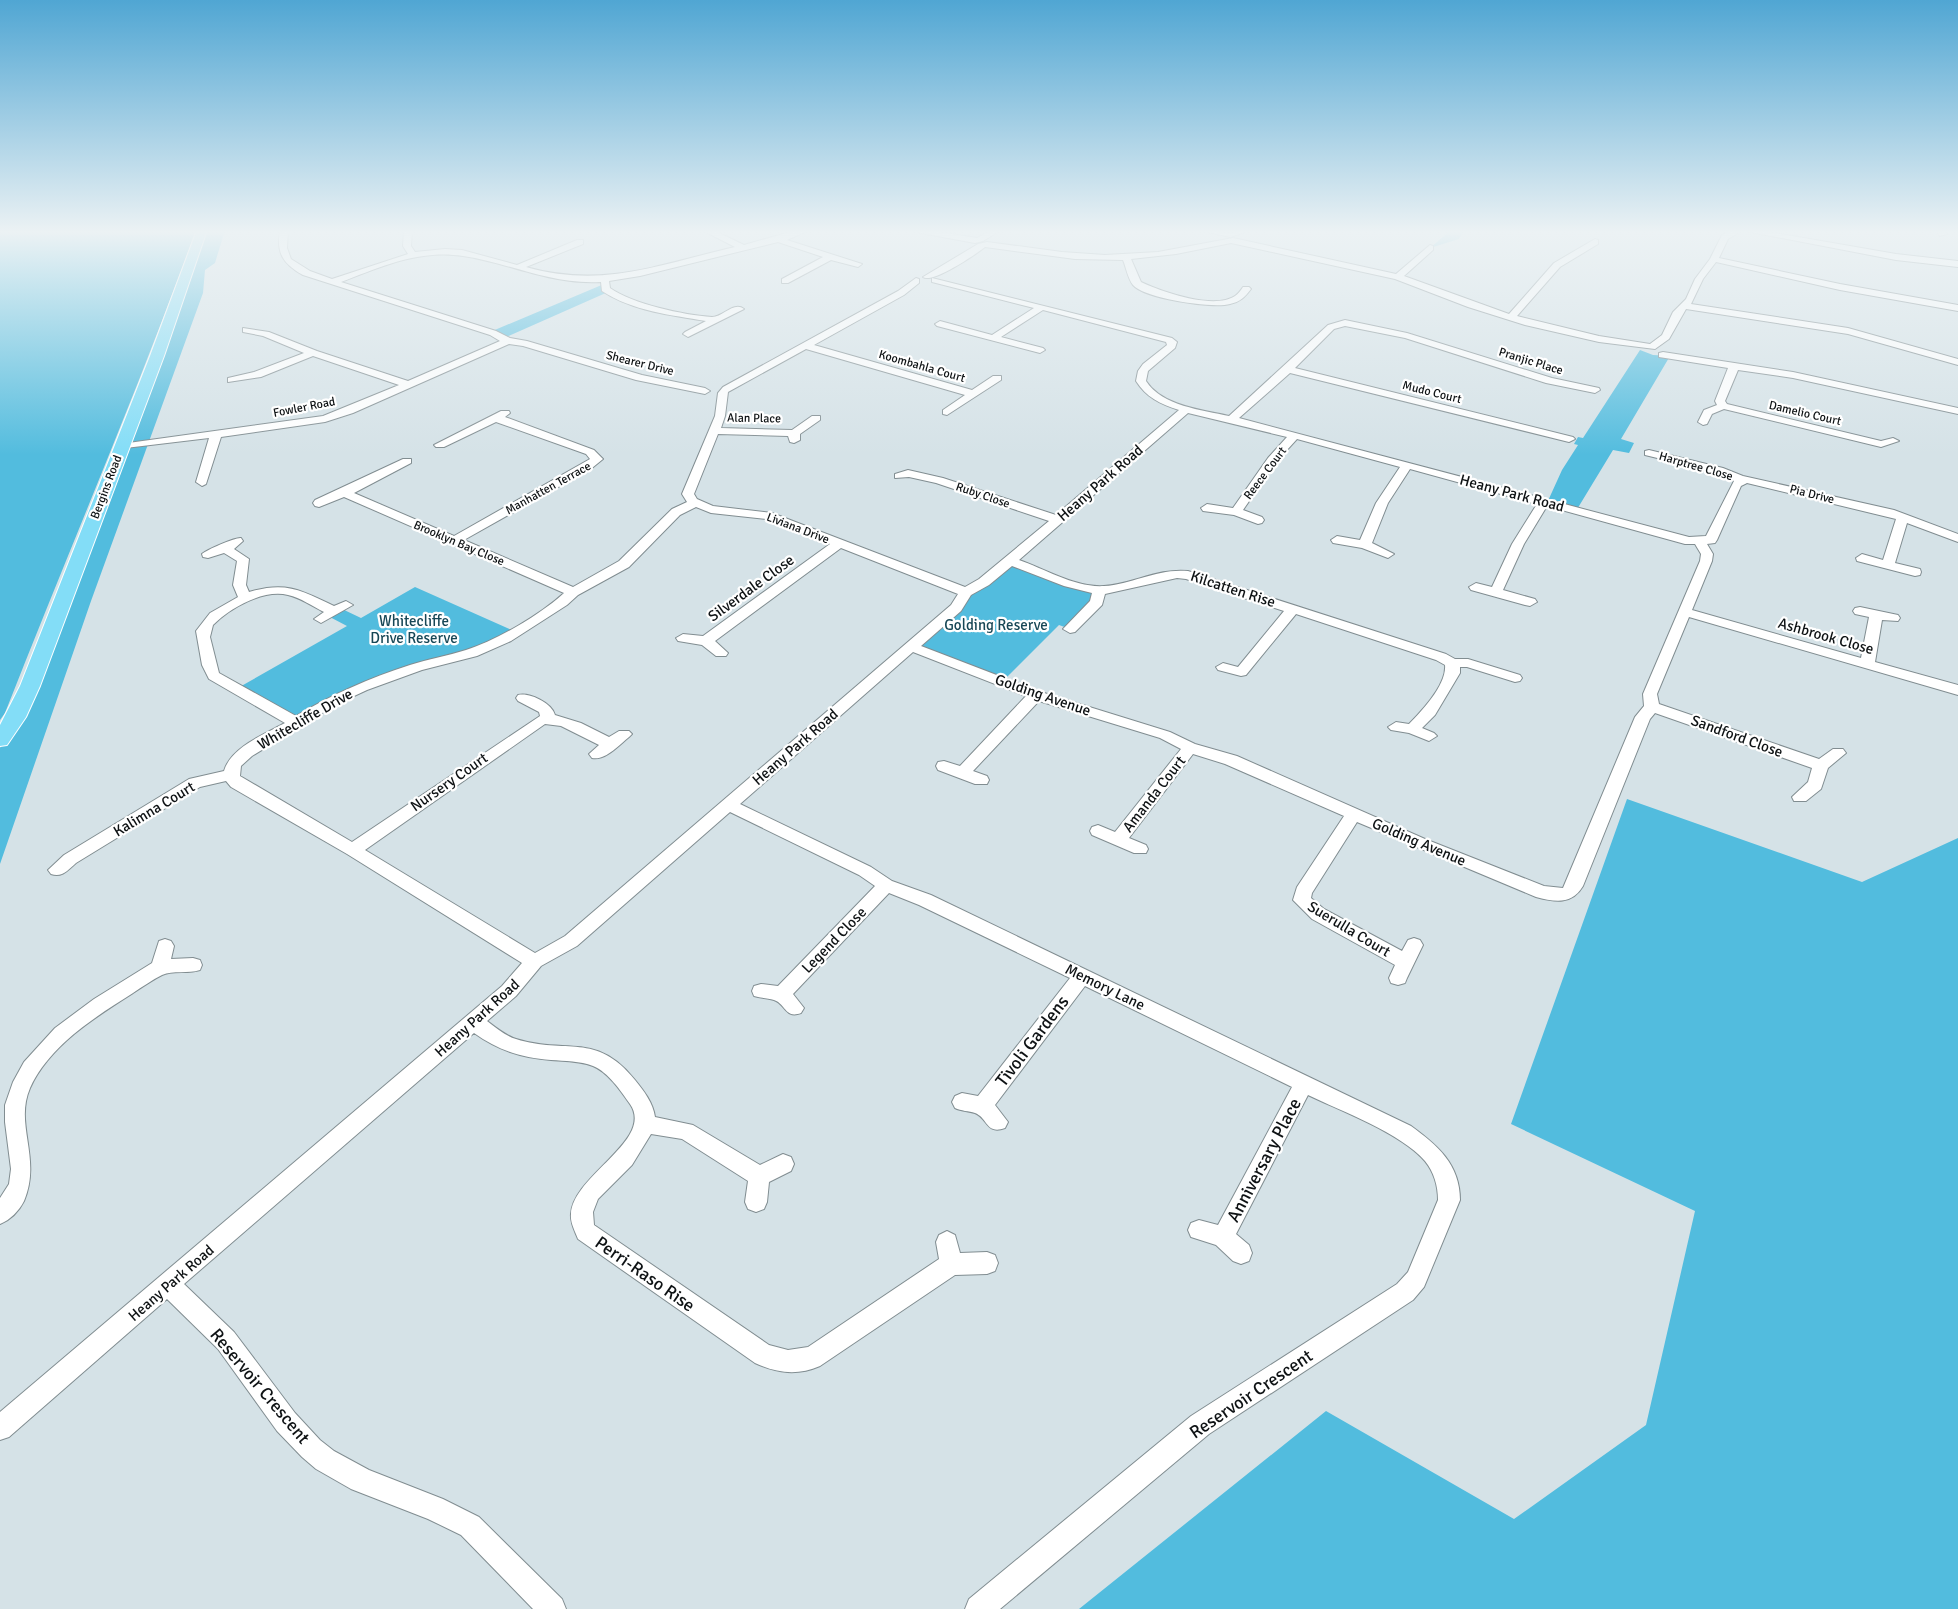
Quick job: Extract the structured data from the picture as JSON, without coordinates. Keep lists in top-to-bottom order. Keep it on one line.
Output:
{"streets":{"main road":["Bergins Road"],"street":["Pranjic Place","Shearer Drive","Koombahla Court","Mudo Court","Fowler Road","Damelio Court","Alan Place","Harptree Close","Reece Court","Heany Park Road","Manhatten Terrace","Pia Drive","Ruby Close","Liviana Drive","Brooklyn Bay Close","Silverdale Close","Kilcatten Rise","Ashbrook Close","Golding Avenue","Whitecliffe Drive","Sandford Close","Nursery Court","Amanda Court","Kalimna Court","Suerulla Court","Legend Close","Memory Lane","Tivoli Gardens","Anniversary Place","Perri-Raso Rise","Reservoir Crescent"]},"crossings":[["Pranjic Place","Mudo Court"],["Pranjic Place","Heany Park Road"],["Shearer Drive","Fowler Road"],["Fowler Road","Bergins Road"],["Harptree Close","Pia Drive"],["Reece Court","Heany Park Road"],["Heany Park Road","Ruby Close"],["Heany Park Road","Liviana Drive"],["Heany Park Road","Kilcatten Rise"],["Heany Park Road","Golding Avenue"],["Heany Park Road","Memory Lane"],["Heany Park Road","Reservoir Crescent"],["Manhatten Terrace","Brooklyn Bay Close"],["Liviana Drive","Silverdale Close"],["Liviana Drive","Whitecliffe Drive"],["Brooklyn Bay Close","Whitecliffe Drive"],["Ashbrook Close","Golding Avenue"],["Golding Avenue","Sandford Close"],["Golding Avenue","Amanda Court"],["Golding Avenue","Suerulla Court"],["Whitecliffe Drive","Kalimna Court"],["Legend Close","Memory Lane"],["Memory Lane","Tivoli Gardens"],["Memory Lane","Anniversary Place"],["Memory Lane","Reservoir Crescent"]],"parks":["Whitecliffe Drive Reserve","Golding Reserve"]}
